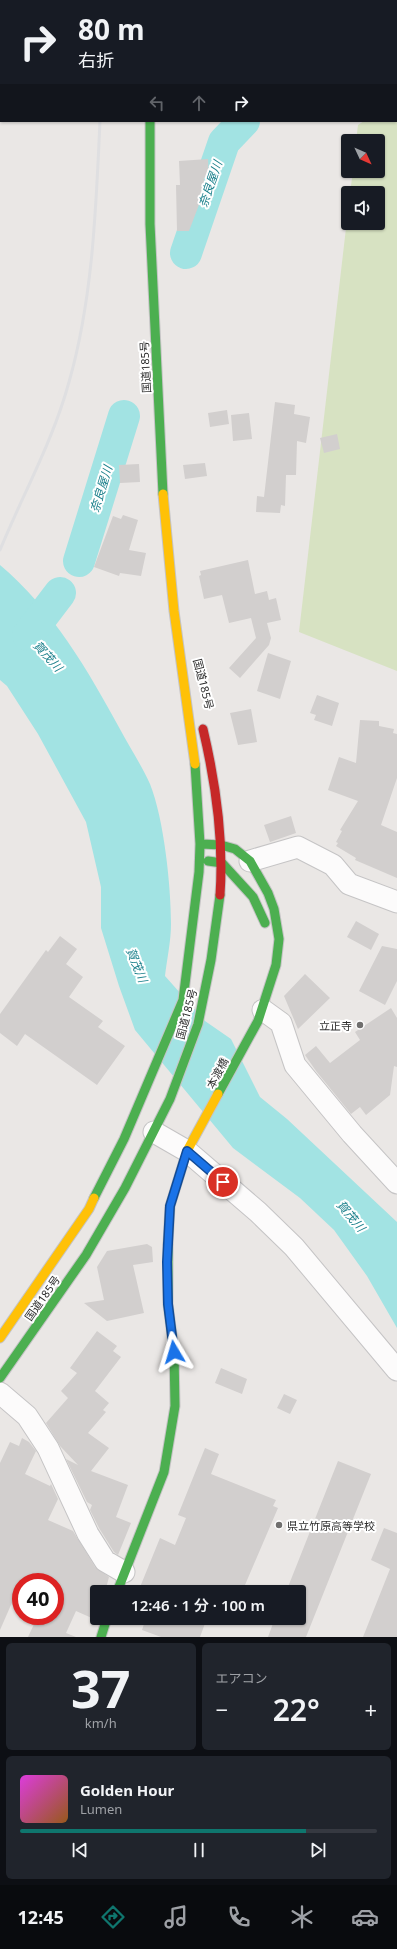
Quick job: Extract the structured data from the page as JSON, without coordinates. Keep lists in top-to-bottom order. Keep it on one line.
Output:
{"streets":{"main road":["国道185号","本渡橋"]},"water":["奈良屋川","賀茂川"],"places":["立正寺","県立竹原高等学校"],"north":"bottom right","page":{"turn":["80 m","右折"],"limit":"40","trip":"12:46 · 1 分 · 100 m","tile":[["37","km/h"],"エアコン"],"heat":["−","22°","+"],"song":["Golden Hour","Lumen"],"tabs":"12:45"}}
